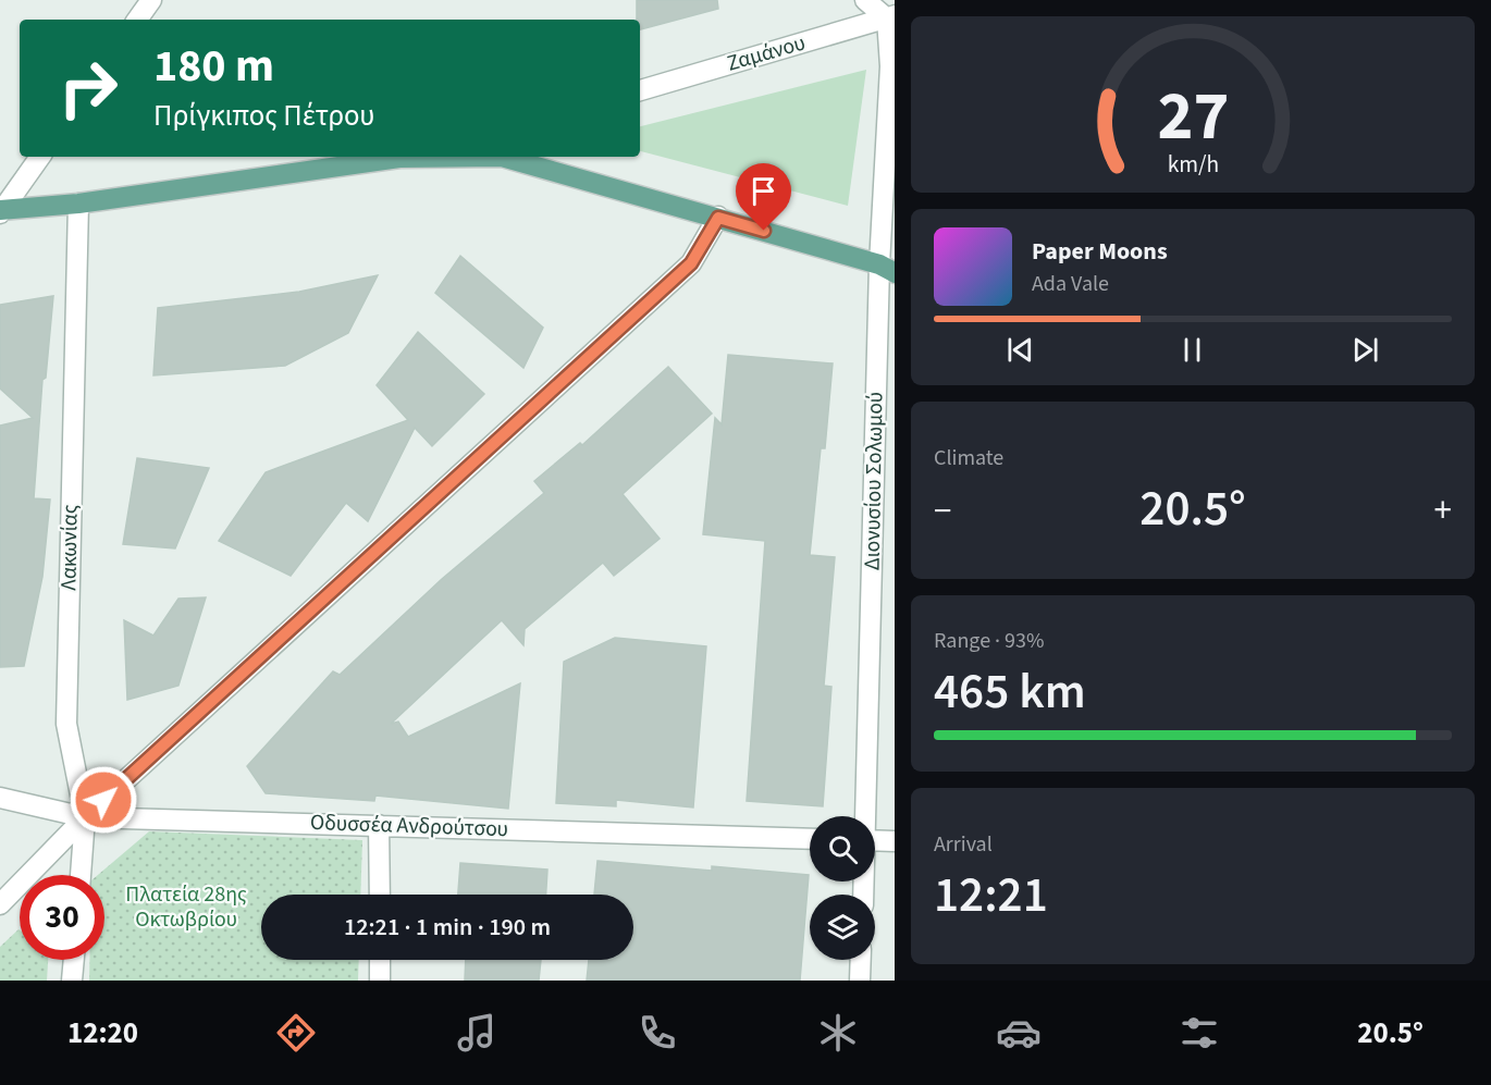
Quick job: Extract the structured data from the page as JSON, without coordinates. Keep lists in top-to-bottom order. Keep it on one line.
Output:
{"streets":{"street":["Ζαμάνου","Διονυσίου Σολωμού","Λακωνίας","Οδυσσέα Ανδρούτσου"]},"crossings":[["Ζαμάνου","Διονυσίου Σολωμού"],["Λακωνίας","Οδυσσέα Ανδρούτσου"]],"parks":["Πλατεία 28ης Οκτωβρίου"],"page":{"turn":["180 m","Πρίγκιπος Πέτρου"],"song":["Paper Moons","Ada Vale"],"tile":["Climate",["Range · 93%","465 km"],["Arrival","12:21"]],"heat":["−","20.5°","+"],"limit":"30","trip":"12:21 · 1 min · 190 m","tabs":["12:20","20.5°"],"gauge":["27","km/h"]}}
